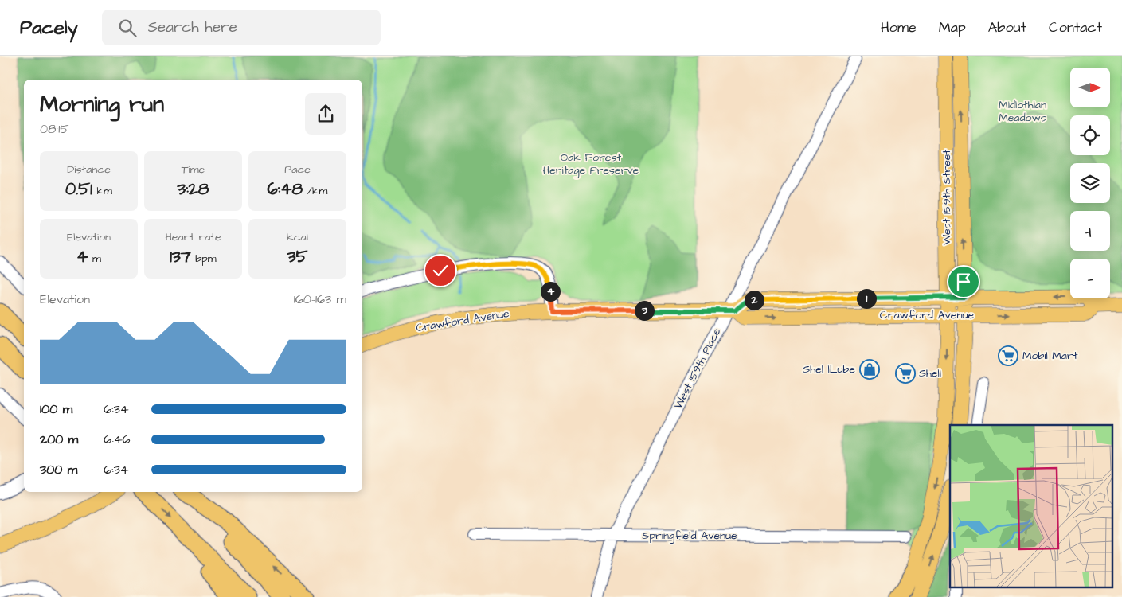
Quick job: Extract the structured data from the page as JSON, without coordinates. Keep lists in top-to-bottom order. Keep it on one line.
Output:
{"streets":{"main road":["West 159th Street","Crawford Avenue"],"street":["West 159th Place","Springfield Avenue"]},"crossings":[["West 159th Street","Crawford Avenue"],["Crawford Avenue","West 159th Place"],["West 159th Place","Springfield Avenue"]],"parks":["Midlothian Meadows","Oak Forest Heritage Preserve"],"places":{"supermarket":["Mobil Mart","Shell"],"shop":["Shel lLube"]},"north":"right","page":{"header":"Pacely","search":"Search here","nav":["Home","Map","About","Contact"],"map_buttons":["+","−"],"heading":["Morning run","08:15"],"stats":[["Distance","0.51 km"],["Time","3:28"],["Pace","6:48 /km"],["Elevation","4 m"],["Heart rate","137 bpm"],["kcal","35"]],"pins":["4","1","2","3"],"chart":["Elevation","160–163 m"],"list":[{"name":"100 m","note":"6:34"},{"name":"200 m","note":"6:46"},{"name":"300 m","note":"6:34"}]}}
